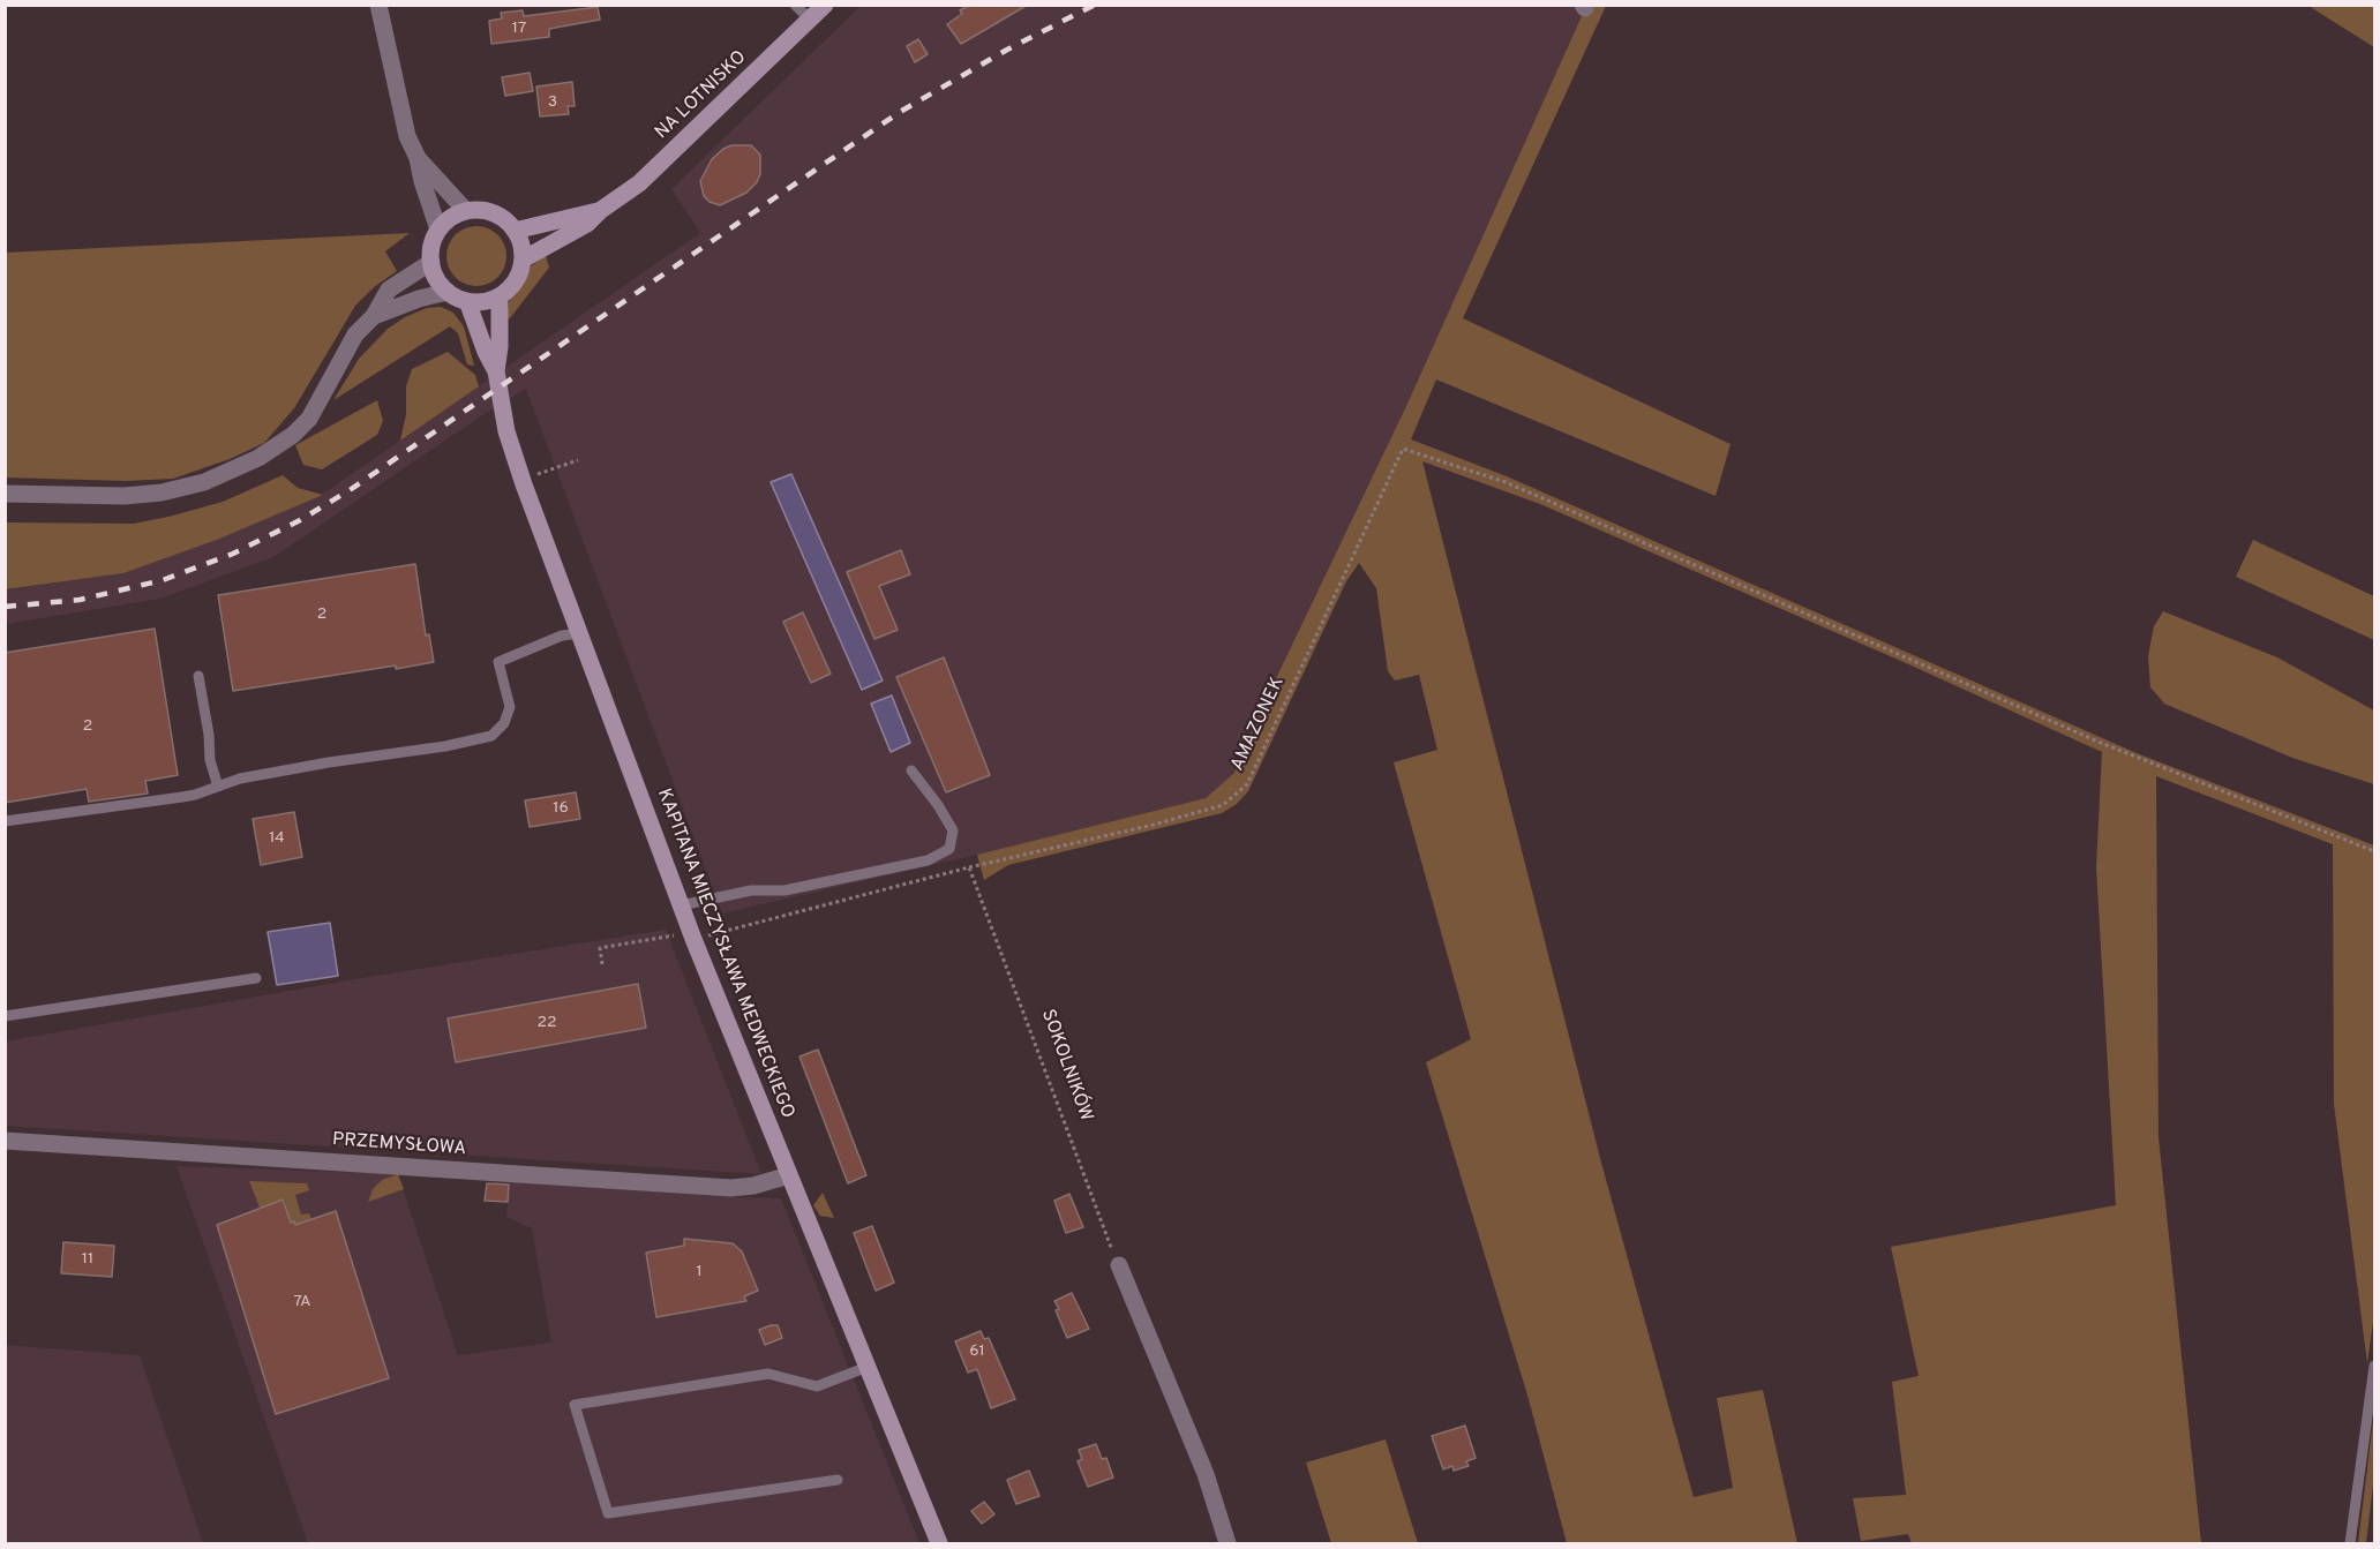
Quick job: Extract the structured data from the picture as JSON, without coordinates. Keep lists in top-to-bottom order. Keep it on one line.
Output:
{"streets":{"main road":["NA LOTNISKO","KAPITANA MIECZYSŁAWA MEDWECKIEGO"],"street":["PRZEMYSŁOWA"],"path":["AMAZONEK","SOKOLNIKÓW"]},"crossings":[["NA LOTNISKO","KAPITANA MIECZYSŁAWA MEDWECKIEGO"],["AMAZONEK","SOKOLNIKÓW"],["KAPITANA MIECZYSŁAWA MEDWECKIEGO","PRZEMYSŁOWA"]],"house_numbers":["17","3","2","2","16","14","22","11","1","7A","61"]}
